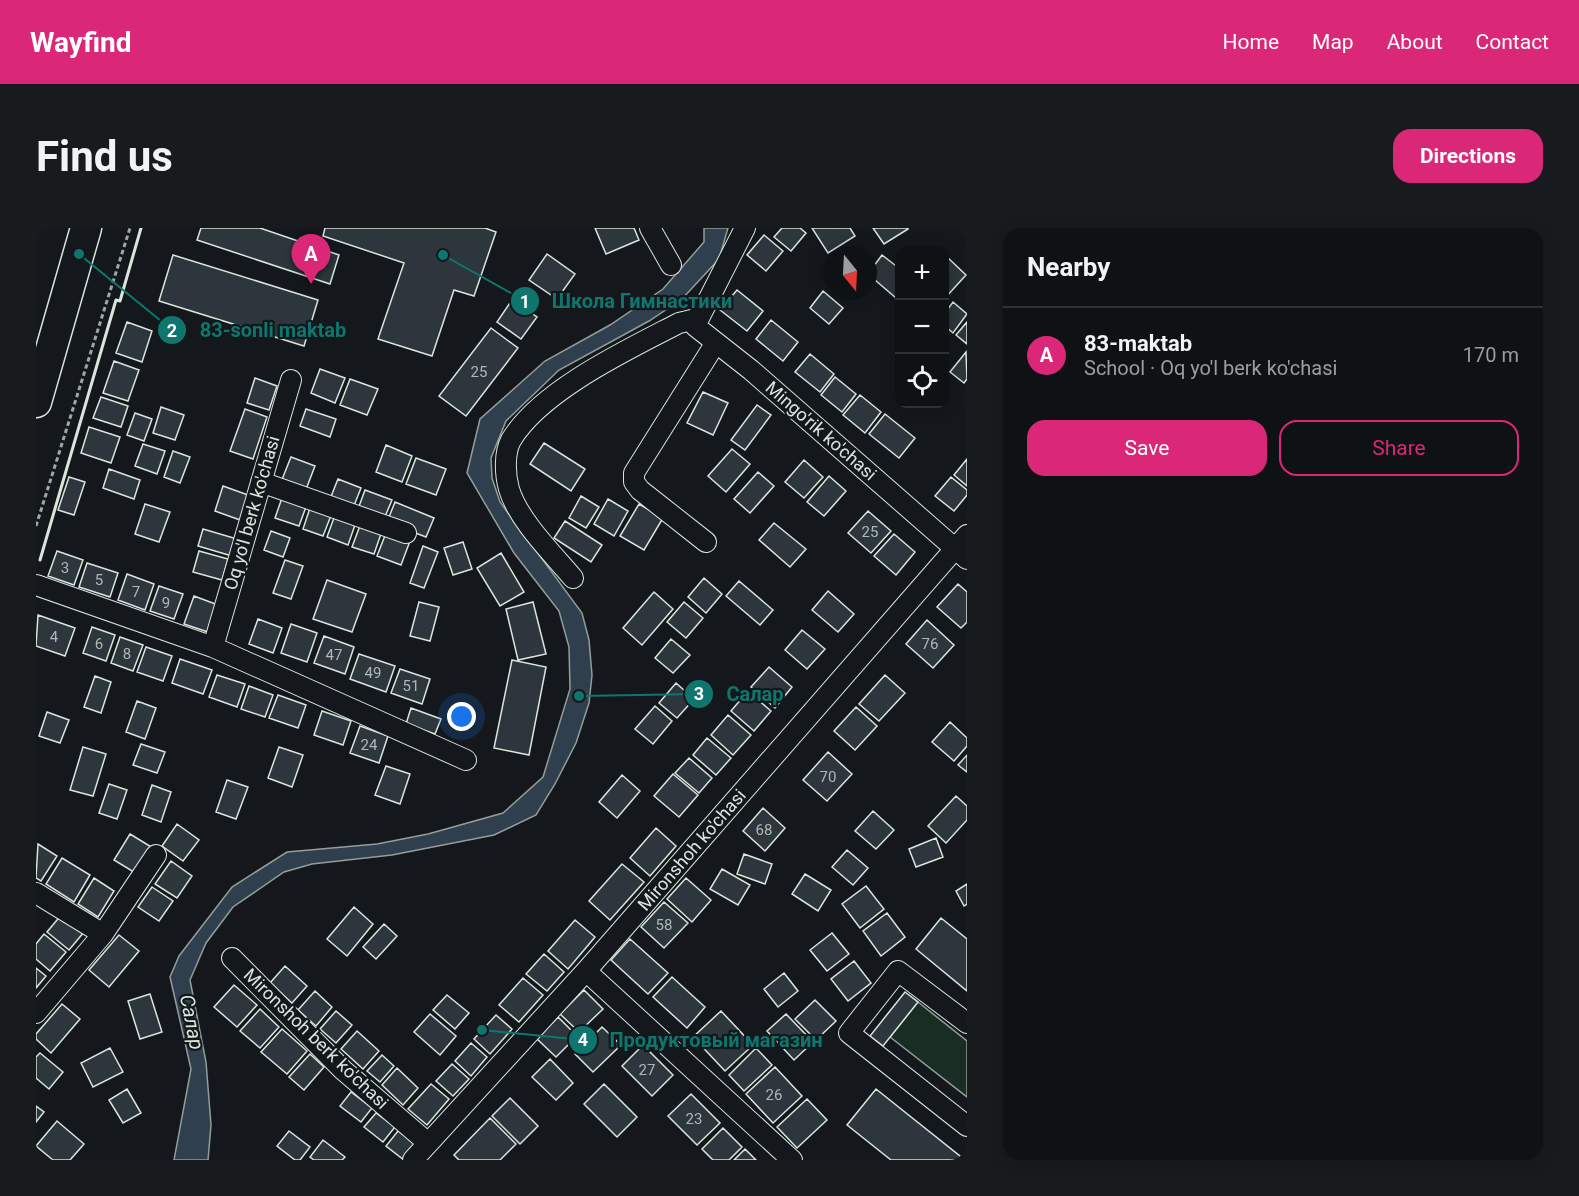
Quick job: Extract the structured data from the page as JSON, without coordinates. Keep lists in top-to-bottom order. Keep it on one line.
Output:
{"streets":{"street":["Mingo'rik ko'chasi","Oq yo'l berk ko'chasi","Mironshoh ko'chasi","Mironshoh berk ko'chasi"]},"crossings":[["Mingo'rik ko'chasi","Mironshoh ko'chasi"],["Mironshoh ko'chasi","Mironshoh berk ko'chasi"]],"water":["Салар"],"places":["83-sonli maktab","Школа Гимнастики","Салар","Продуктовый магазин"],"house_numbers":["25","25","3","5","7","9","4","6","76","8","47","49","51","24","70","68","58","27","26","23"],"north":"bottom","page":{"header":"Wayfind","nav":["Home","Map","About","Contact"],"buttons":["Directions",["Save","Share"]],"title":"Find us","heading":"Nearby","pins":"A","map_buttons":["+","−"],"list":[{"mark":"A","name":"83-maktab","note":"School · Oq yo'l berk ko'chasi","value":"170 m"}]}}
